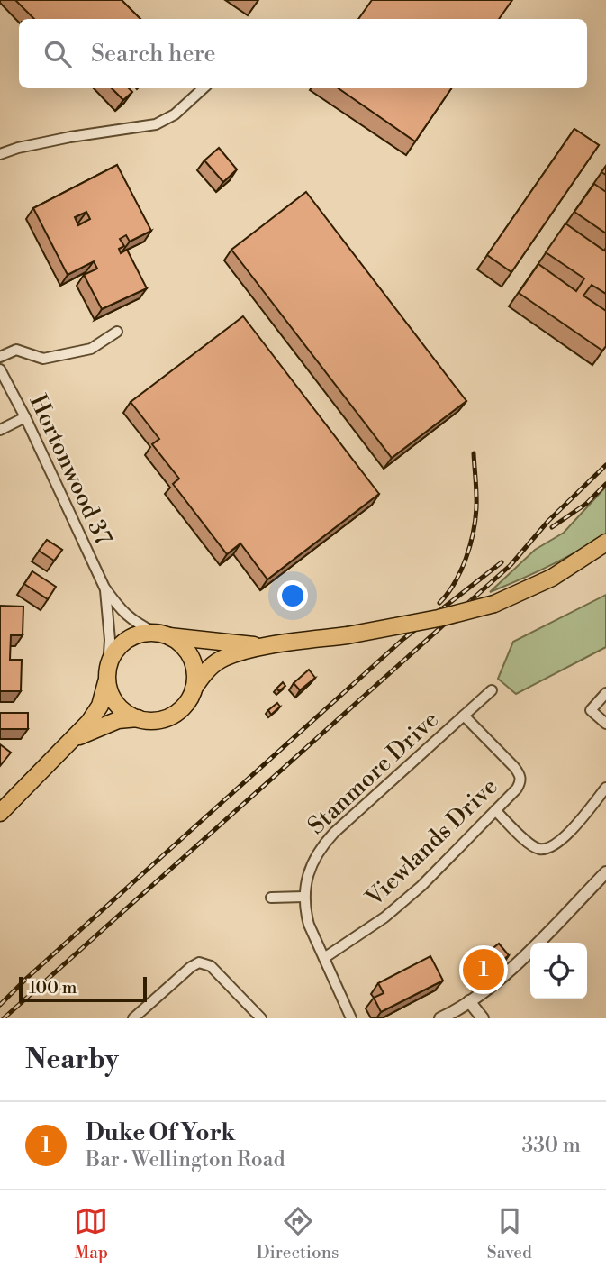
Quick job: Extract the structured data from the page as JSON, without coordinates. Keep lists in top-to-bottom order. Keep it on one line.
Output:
{"streets":{"street":["Hortonwood 37","Stanmore Drive","Viewlands Drive"]},"crossings":[["Stanmore Drive","Viewlands Drive"]],"scale_bar":"100 m","page":{"search":"Search here","pins":"1","scale":"100 m","heading":"Nearby","list":[{"mark":"1","name":"Duke Of York","note":"Bar · Wellington Road","value":"330 m"}],"nav":["Map","Directions","Saved"]}}
